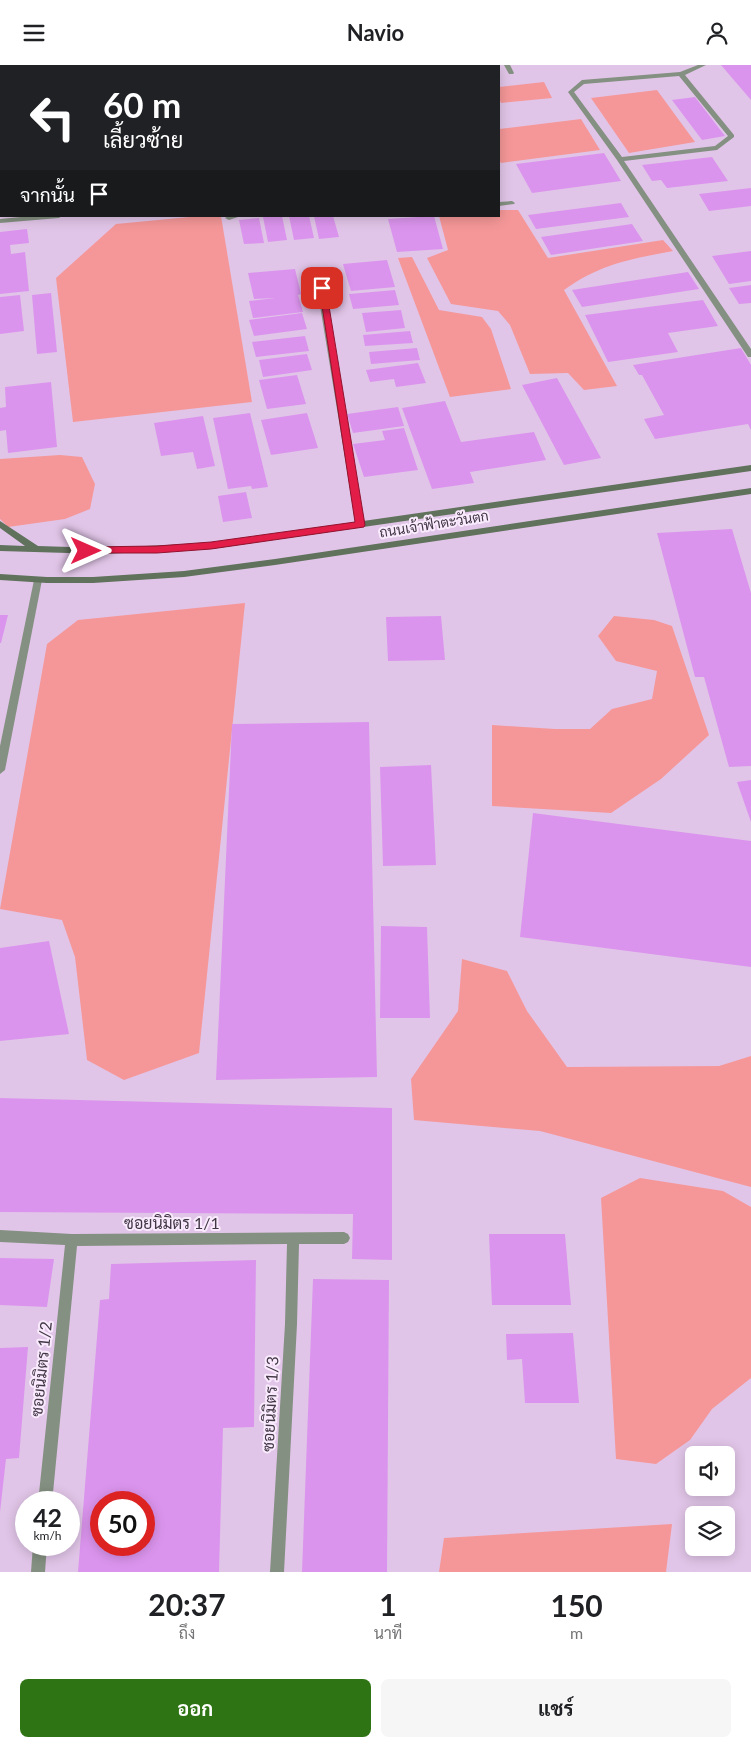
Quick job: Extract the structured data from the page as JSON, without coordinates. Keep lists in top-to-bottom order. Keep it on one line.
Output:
{"streets":{"main road":["ถนนเจ้าฟ้าตะวันตก"],"street":["ซอยนิมิตร 1/1","ซอยนิมิตร 1/2","ซอยนิมิตร 1/3"]},"crossings":[["ซอยนิมิตร 1/1","ซอยนิมิตร 1/2"],["ซอยนิมิตร 1/1","ซอยนิมิตร 1/3"]],"page":{"header":"Navio","turn":["60 m","เลี้ยวซ้าย"],"then":"จากนั้น","speed":"42 km/h","limit":"50","eta":["20:37","ถึง","1","นาที","150","m"],"buttons":["ออก","แชร์"]}}
